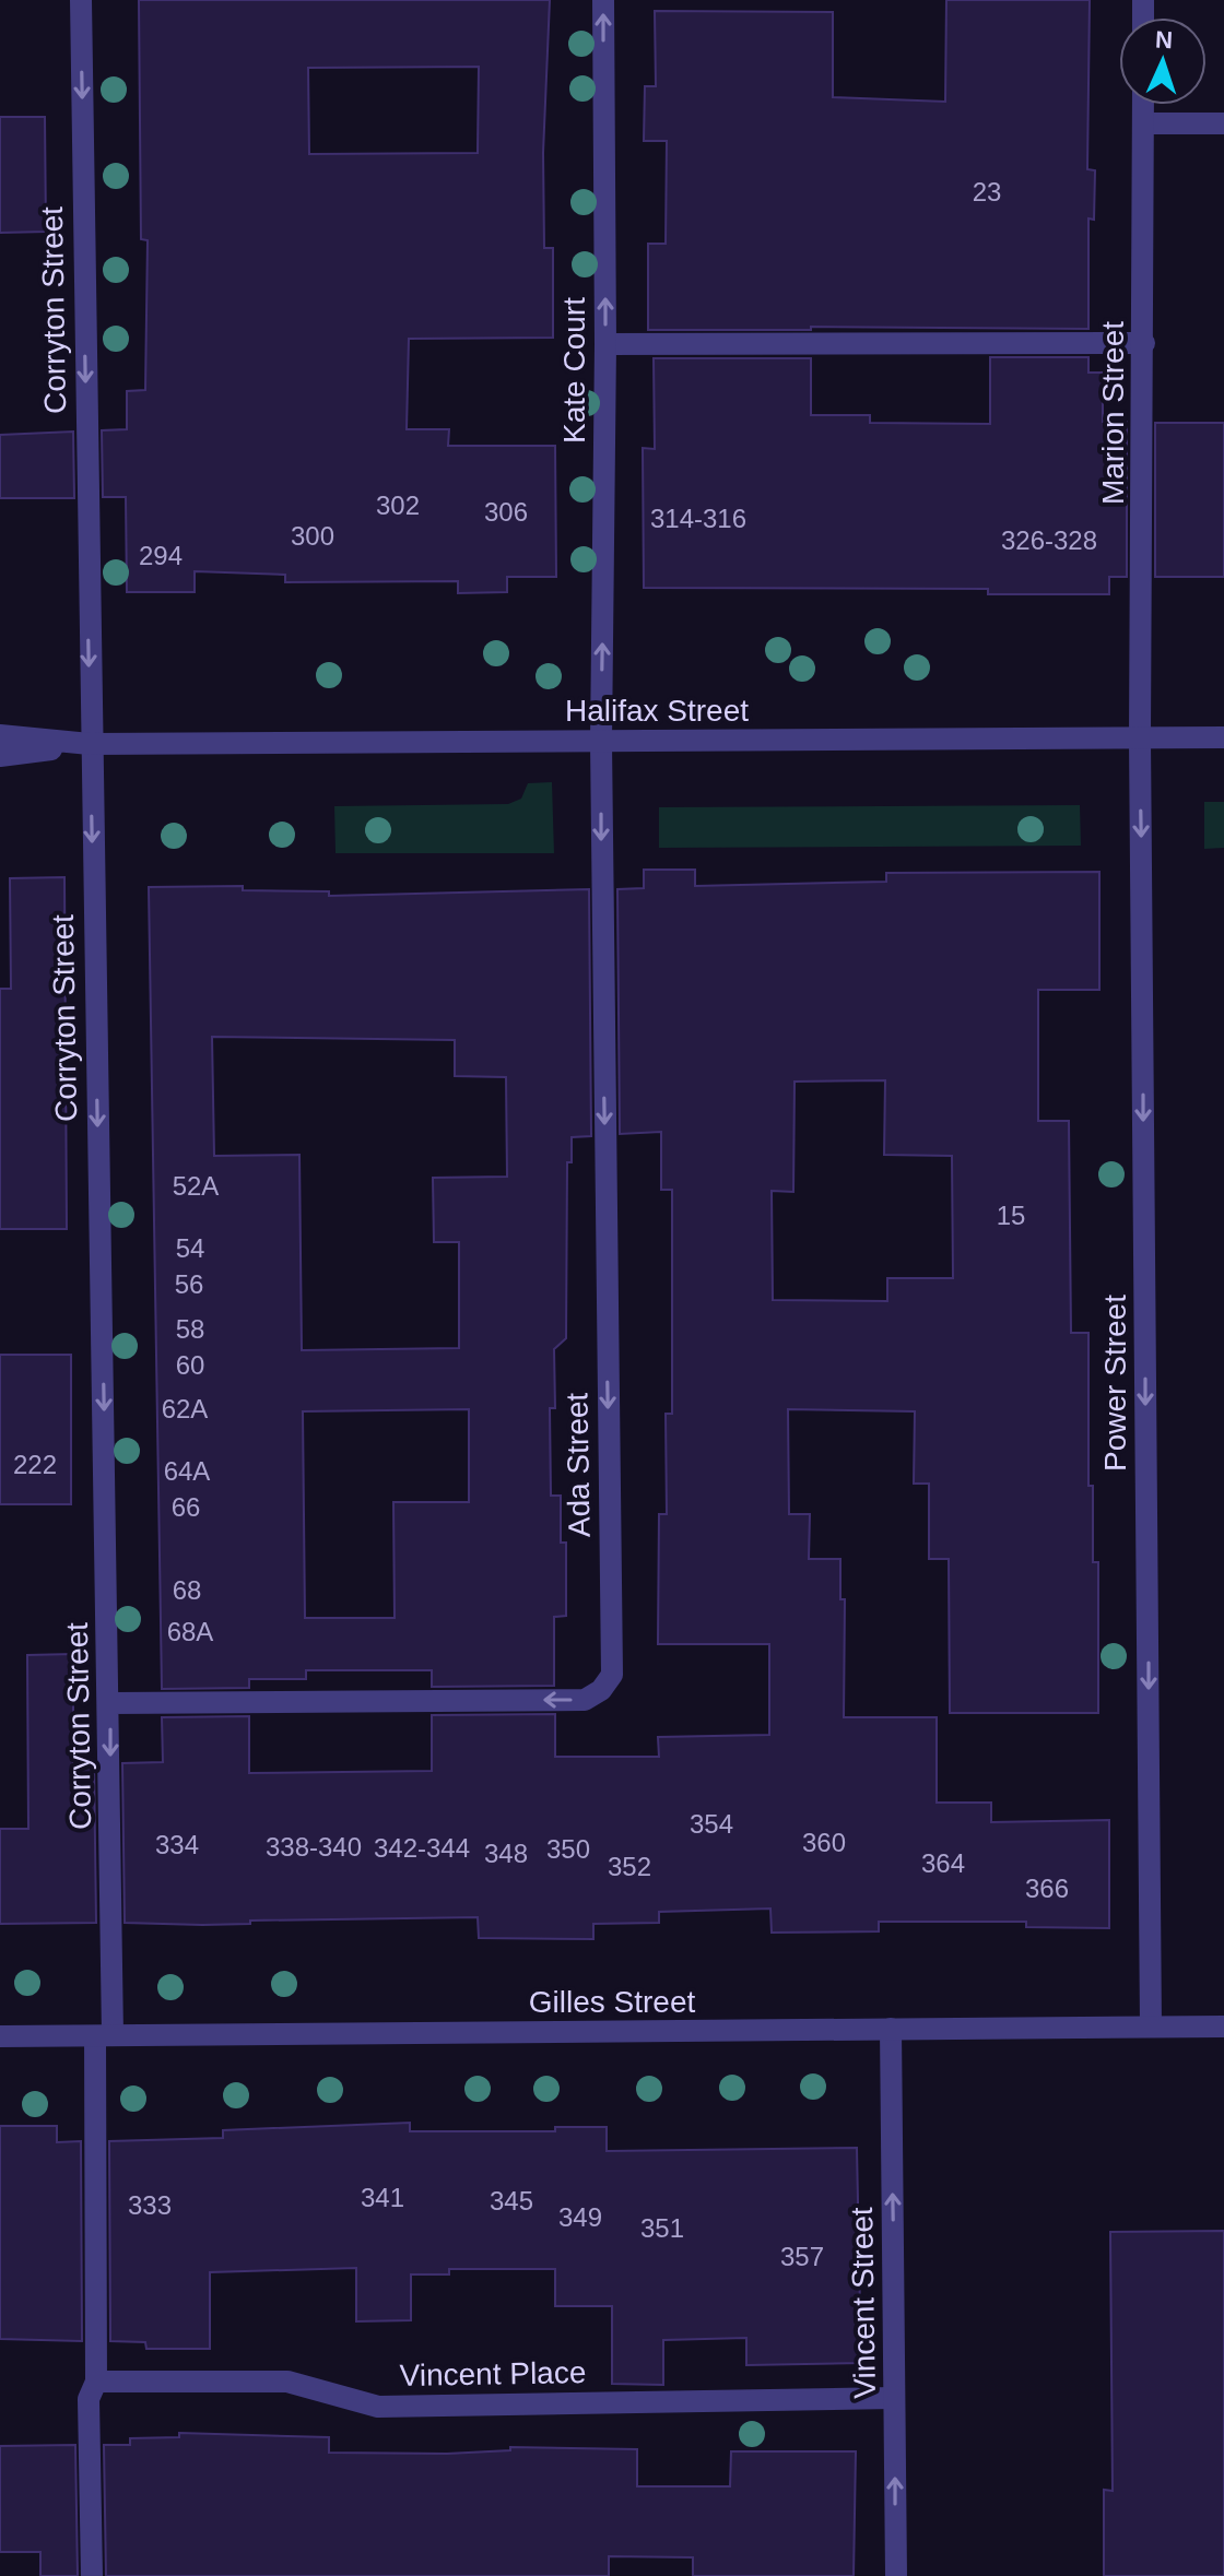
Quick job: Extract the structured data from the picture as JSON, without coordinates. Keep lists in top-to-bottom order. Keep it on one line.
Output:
{"streets":{"street":["Corryton Street","Kate Court","Marion Street","Halifax Street","Power Street","Ada Street","Gilles Street","Vincent Street","Vincent Place"]},"crossings":[["Corryton Street","Halifax Street"],["Corryton Street","Ada Street"],["Corryton Street","Gilles Street"],["Kate Court","Halifax Street"],["Kate Court","Ada Street"],["Marion Street","Halifax Street"],["Marion Street","Power Street"],["Halifax Street","Power Street"],["Halifax Street","Ada Street"],["Power Street","Gilles Street"],["Gilles Street","Vincent Street"],["Vincent Street","Vincent Place"]],"one_way":["Corryton Street","Kate Court","Power Street","Vincent Street"],"house_numbers":["23","302","306","314-316","300","326-328","294","52A","15","54","56","58","60","62A","222","64A","66","68","68A","354","360","334","338-340","342-344","350","348","364","352","366","341","345","333","349","351","357"],"north":"top"}
